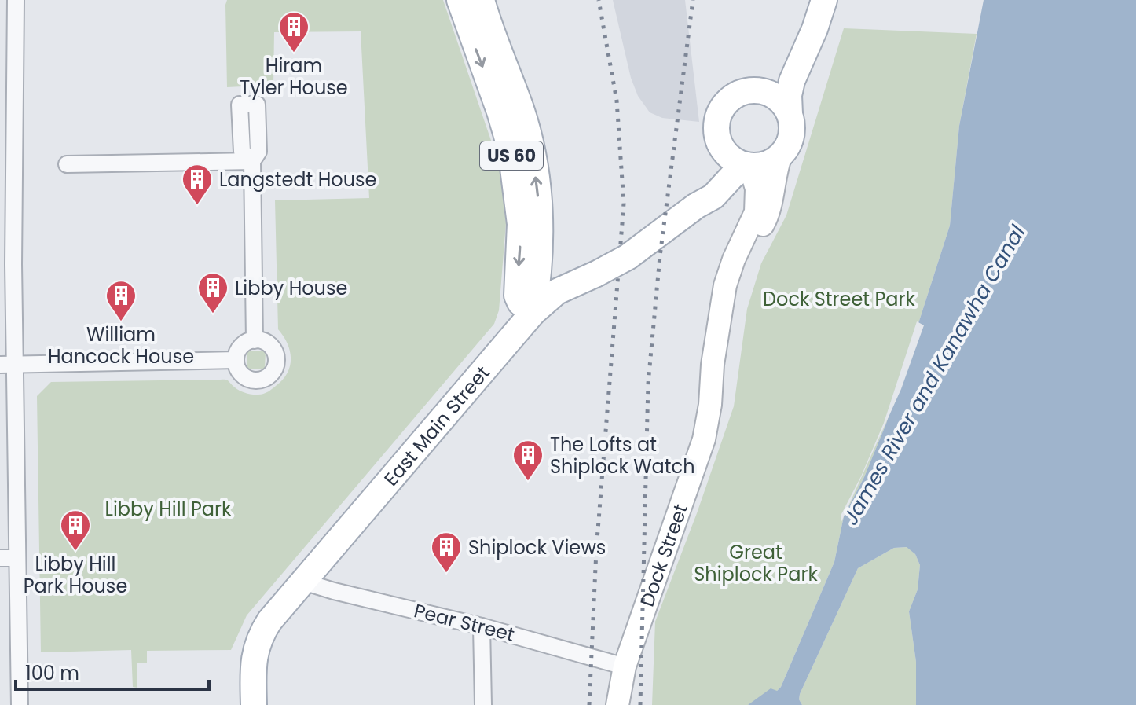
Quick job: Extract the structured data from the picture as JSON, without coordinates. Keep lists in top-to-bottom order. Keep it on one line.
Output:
{"streets":{"main road":["US 60","East Main Street","Dock Street"],"street":["Pear Street"]},"crossings":[["US 60","East Main Street"],["East Main Street","Dock Street"],["East Main Street","Pear Street"],["Dock Street","Pear Street"]],"water":["James River and Kanawha Canal"],"parks":["Dock Street Park","Libby Hill Park","Great Shiplock Park"],"places":{"building":["Hiram Tyler House","Langstedt House","Libby House","William Hancock House","The Lofts at Shiplock Watch","Libby Hill Park House","Shiplock Views"]},"scale_bar":"100 m"}
